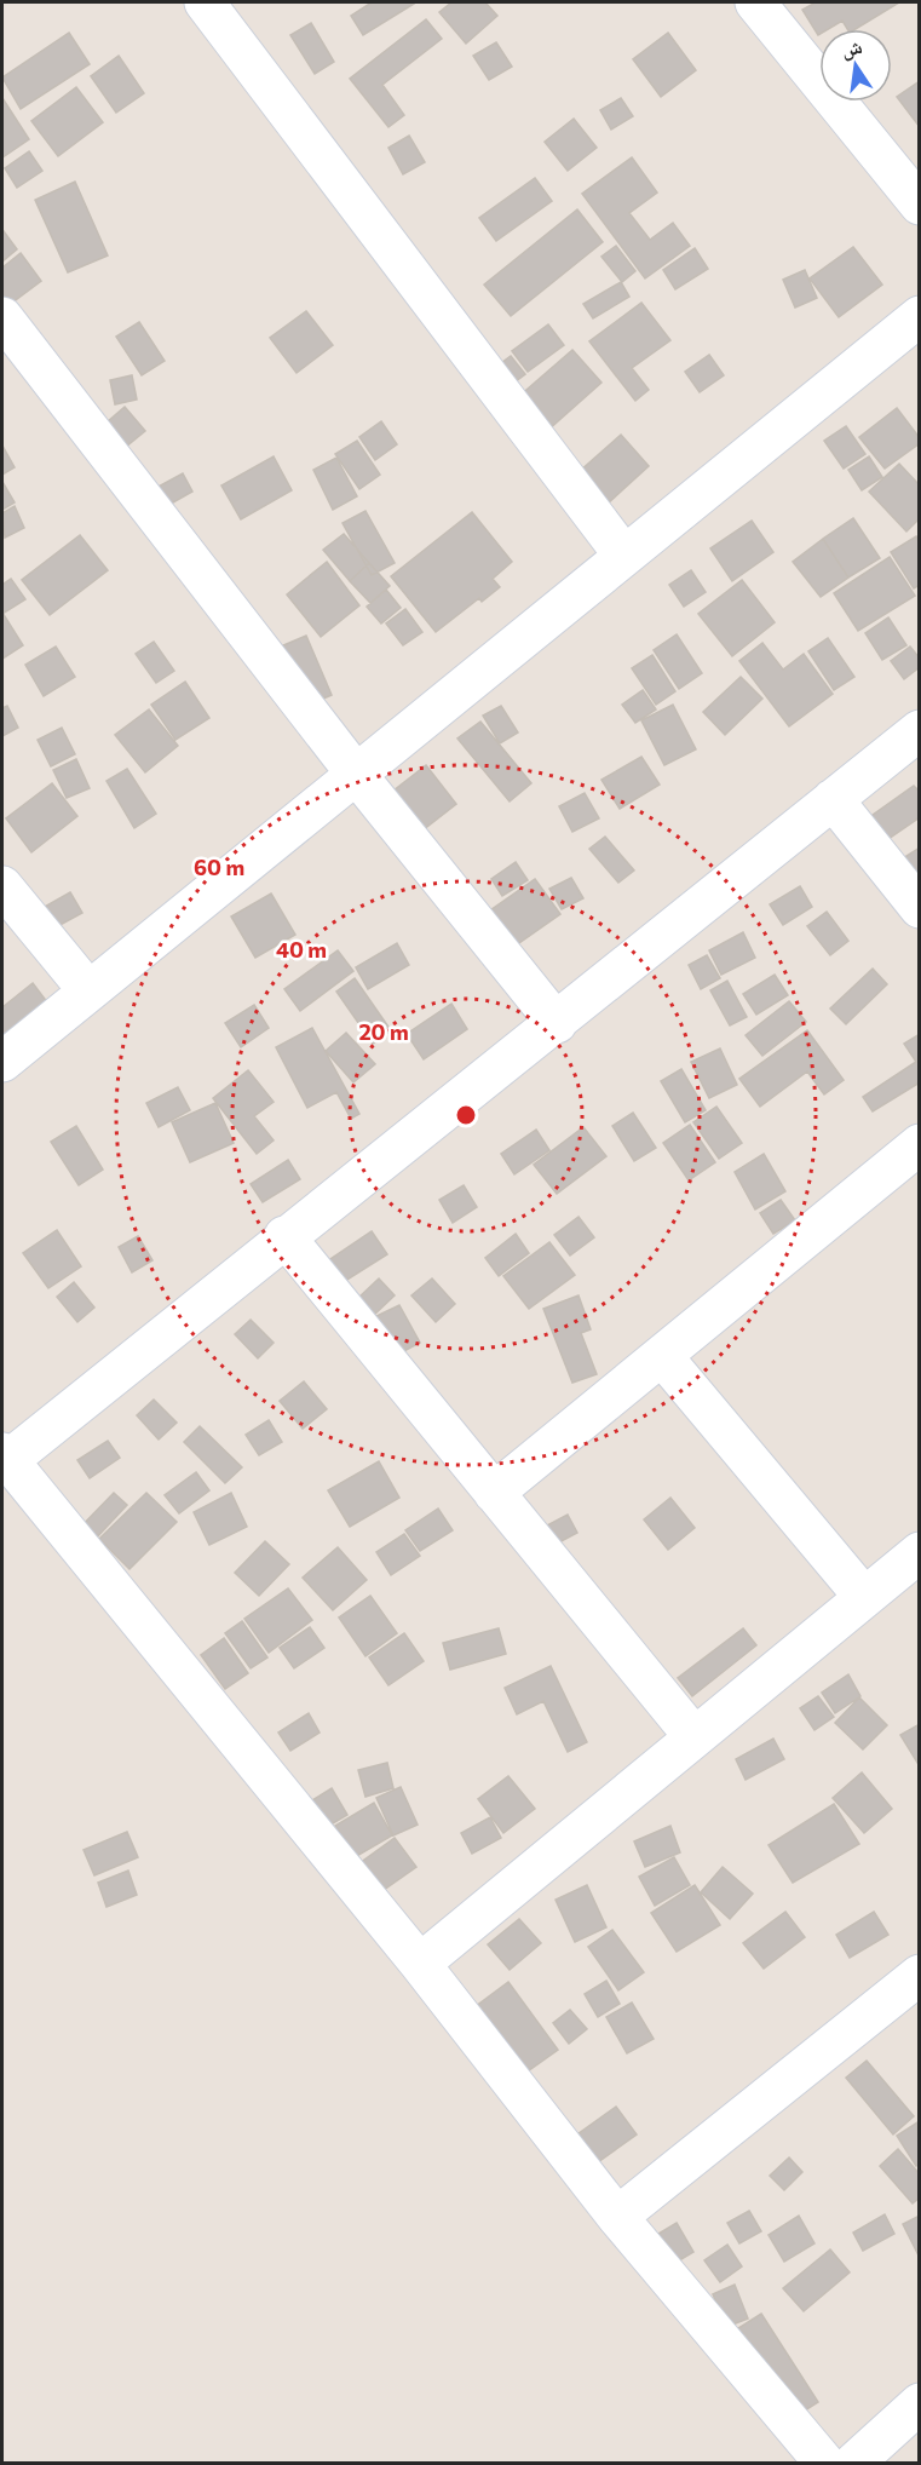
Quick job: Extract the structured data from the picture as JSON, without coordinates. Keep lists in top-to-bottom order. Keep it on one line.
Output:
{"north":"top","rings":["60 m","40 m","20 m"]}
